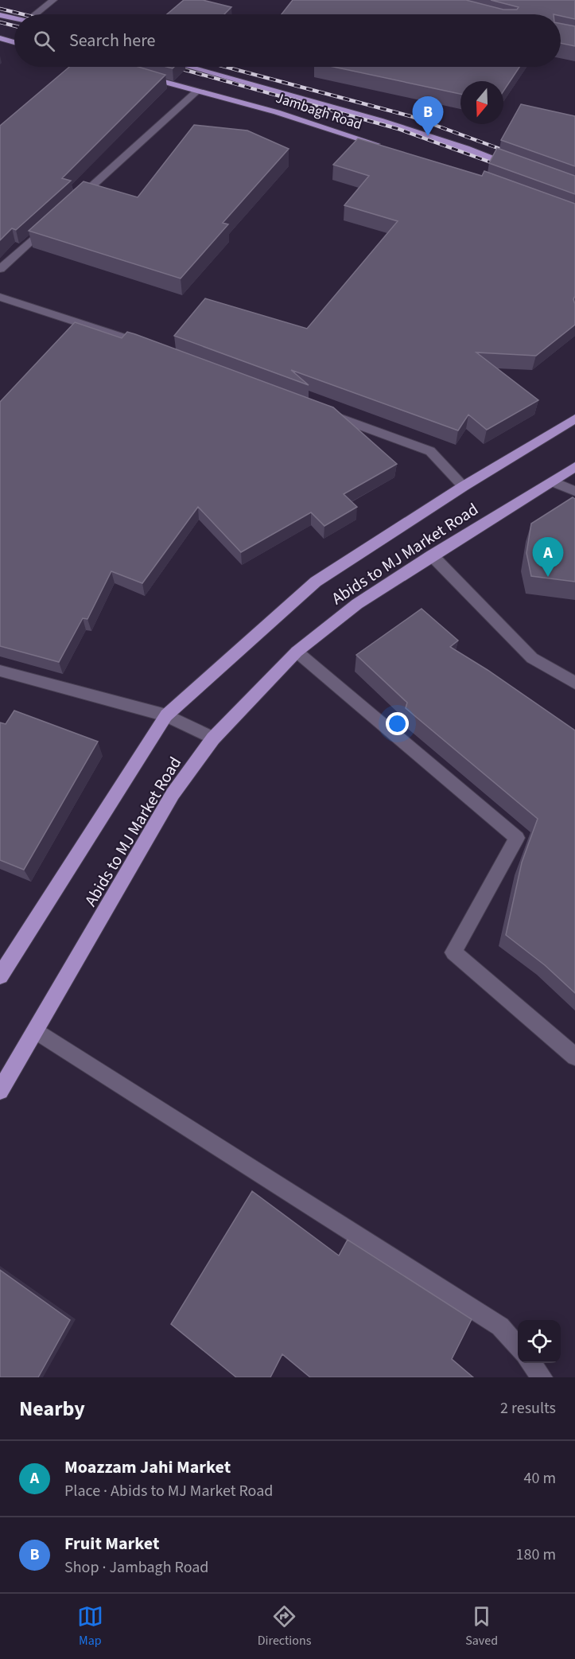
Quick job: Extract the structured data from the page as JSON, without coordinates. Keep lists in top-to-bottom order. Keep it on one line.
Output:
{"streets":{"main road":["Jambagh Road","Abids to MJ Market Road"]},"north":"bottom","page":{"search":"Search here","pins":["B","A"],"heading":["Nearby","2 results"],"list":[{"mark":"A","name":"Moazzam Jahi Market","note":"Place · Abids to MJ Market Road","value":"40 m"},{"mark":"B","name":"Fruit Market","note":"Shop · Jambagh Road","value":"180 m"}],"nav":["Map","Directions","Saved"]}}
